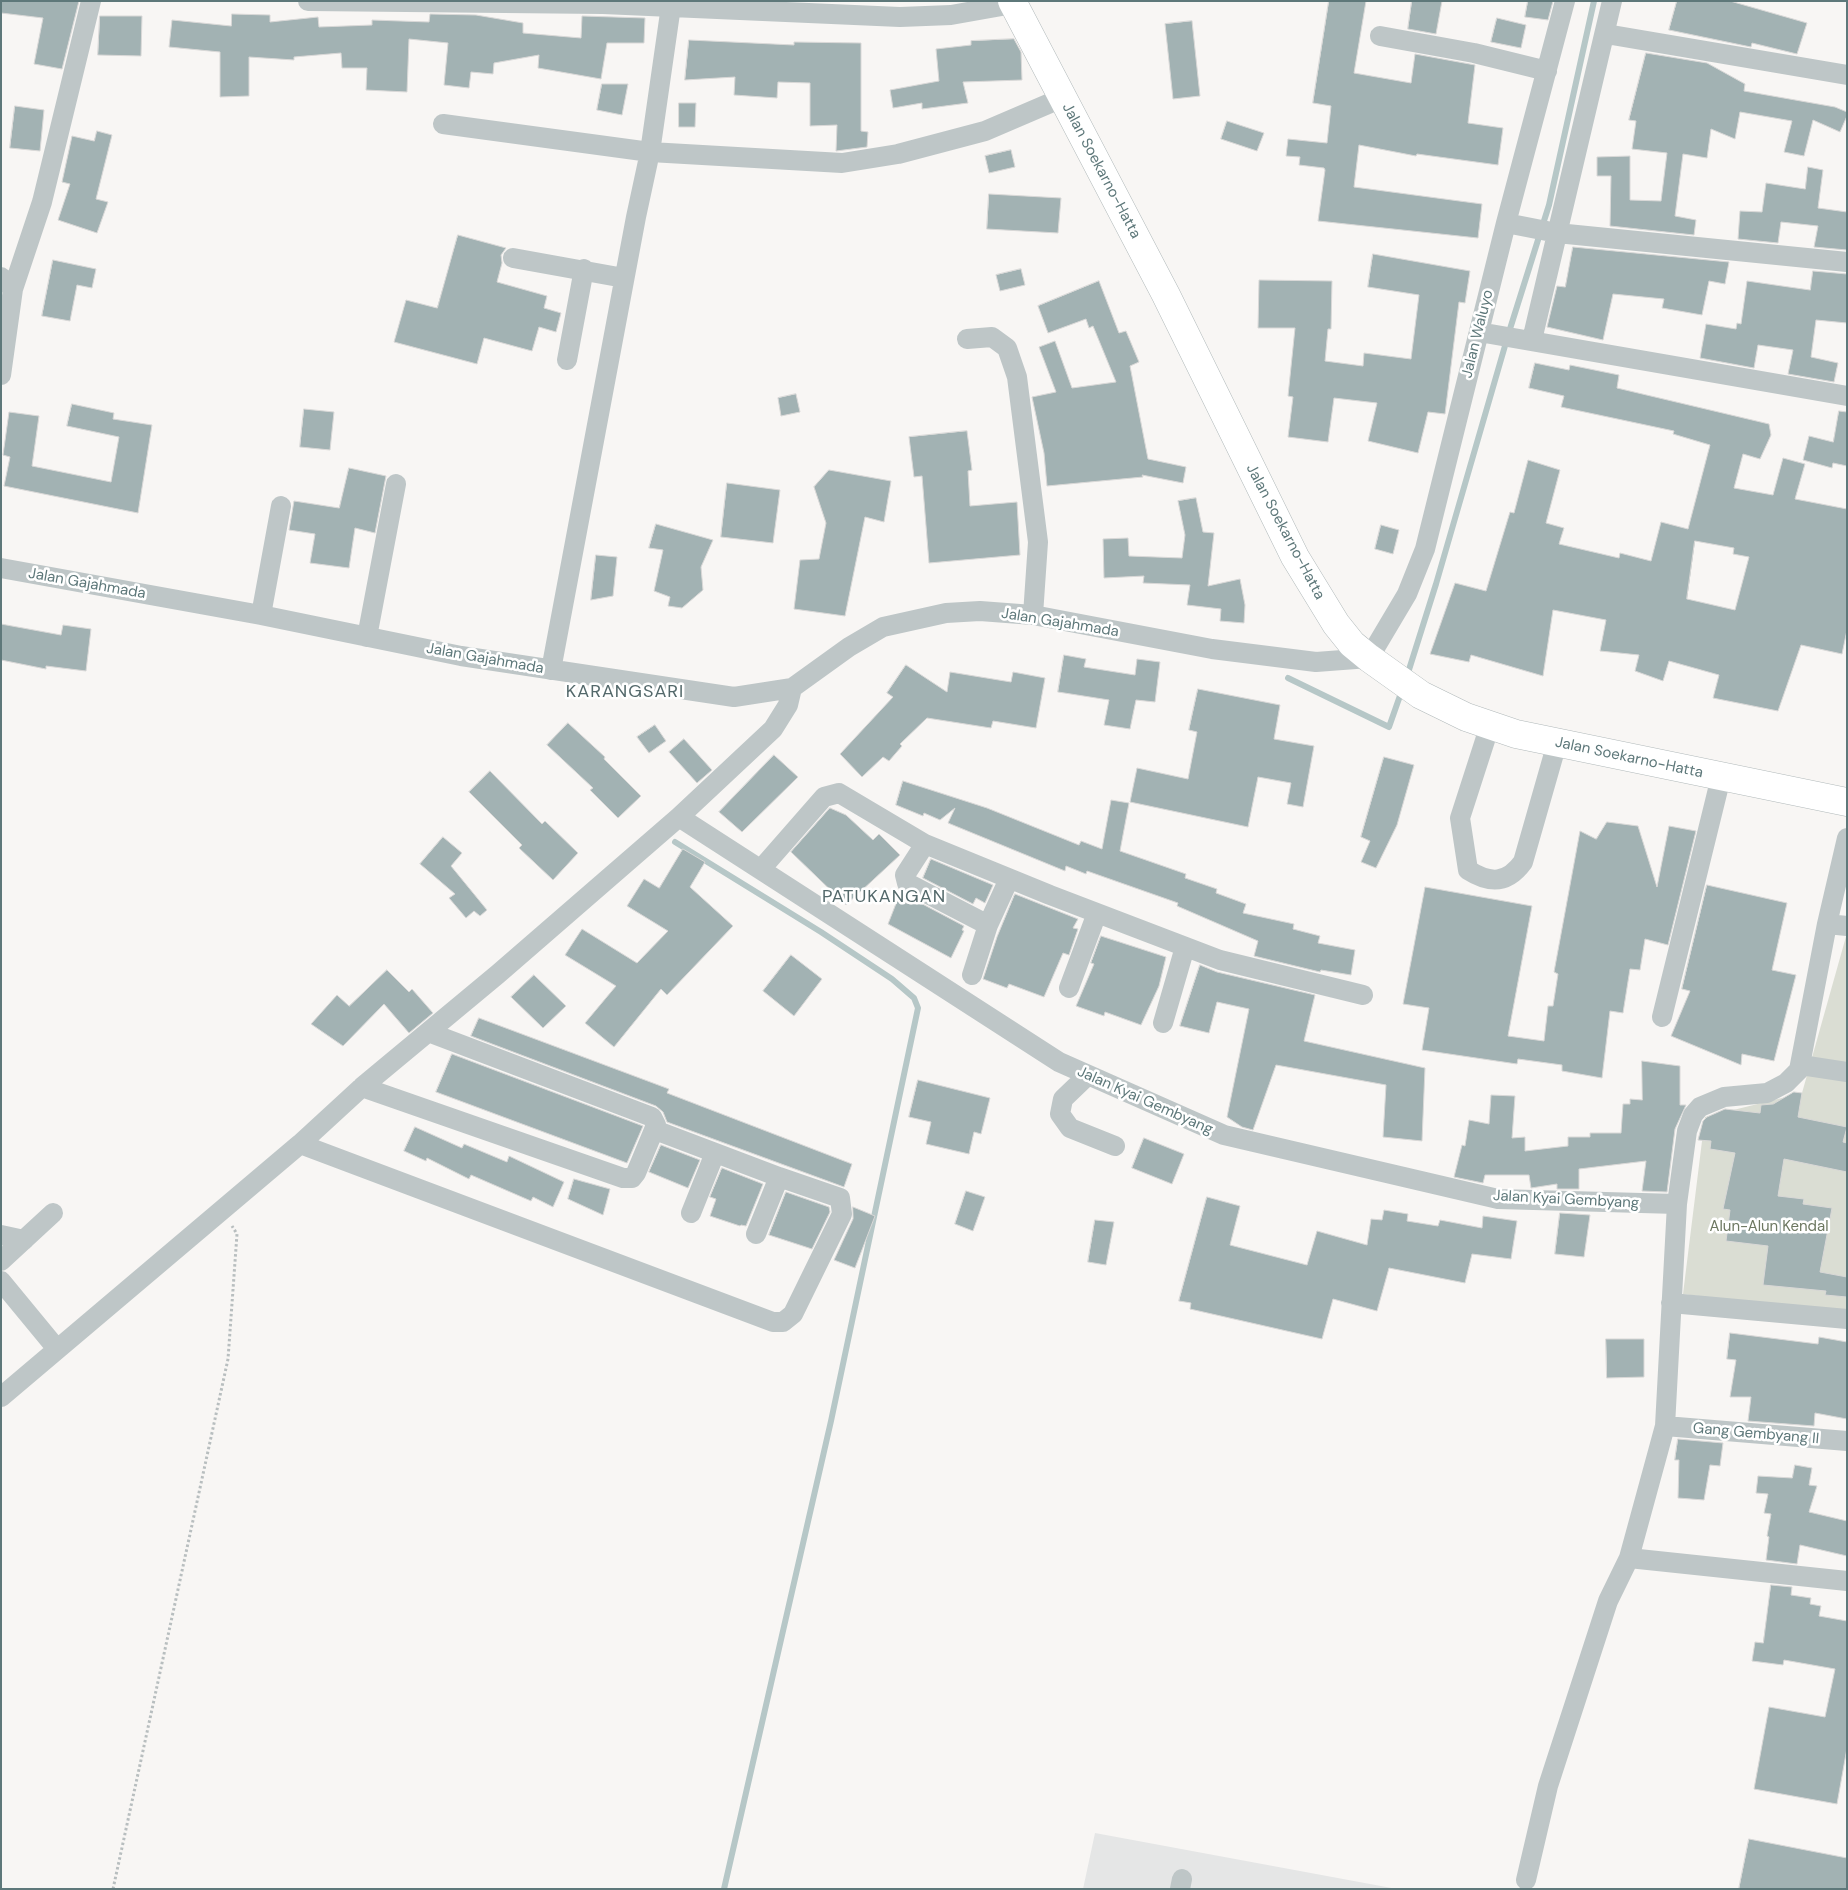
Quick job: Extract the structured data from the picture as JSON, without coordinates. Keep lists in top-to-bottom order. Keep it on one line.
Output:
{"streets":{"highway":["Jalan Soekarno-Hatta"],"street":["Jalan Waluyo","Jalan Gajahmada","Jalan Kyai Gembyang","Gang Gembyang II"]},"crossings":[["Jalan Soekarno-Hatta","Jalan Waluyo"],["Jalan Soekarno-Hatta","Jalan Gajahmada"],["Jalan Waluyo","Jalan Gajahmada"]],"districts":["KARANGSARI","PATUKANGAN"],"parks":["Alun-Alun Kendal"]}
